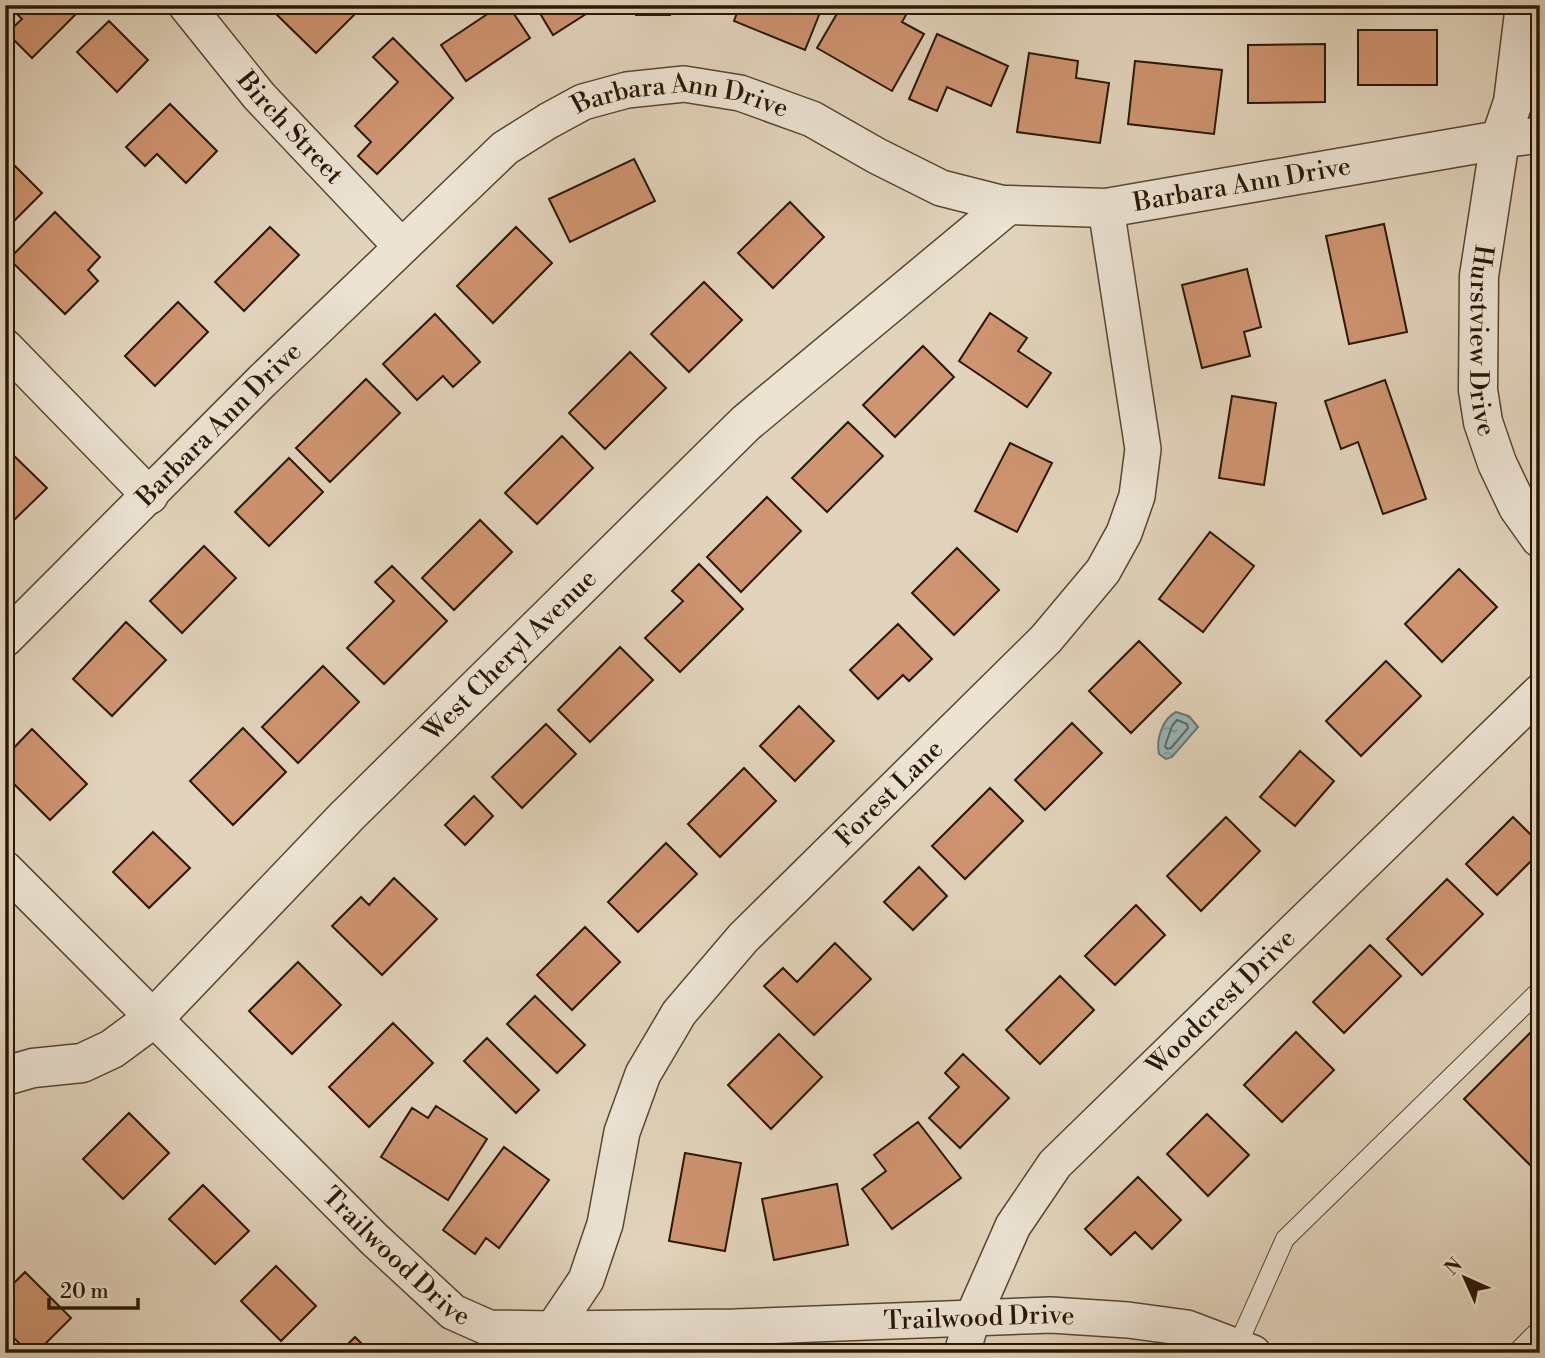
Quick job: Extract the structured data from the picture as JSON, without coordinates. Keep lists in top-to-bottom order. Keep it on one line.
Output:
{"streets":{"street":["Barbara Ann Drive","Birch Street","Hurstview Drive","West Cheryl Avenue","Forest Lane","Woodcrest Drive","Trailwood Drive"]},"crossings":[["Barbara Ann Drive","Birch Street"],["Barbara Ann Drive","Hurstview Drive"],["Barbara Ann Drive","West Cheryl Avenue"],["Barbara Ann Drive","Forest Lane"],["West Cheryl Avenue","Trailwood Drive"],["Forest Lane","Trailwood Drive"],["Woodcrest Drive","Trailwood Drive"]],"scale_bar":"20 m","north":"top left"}
